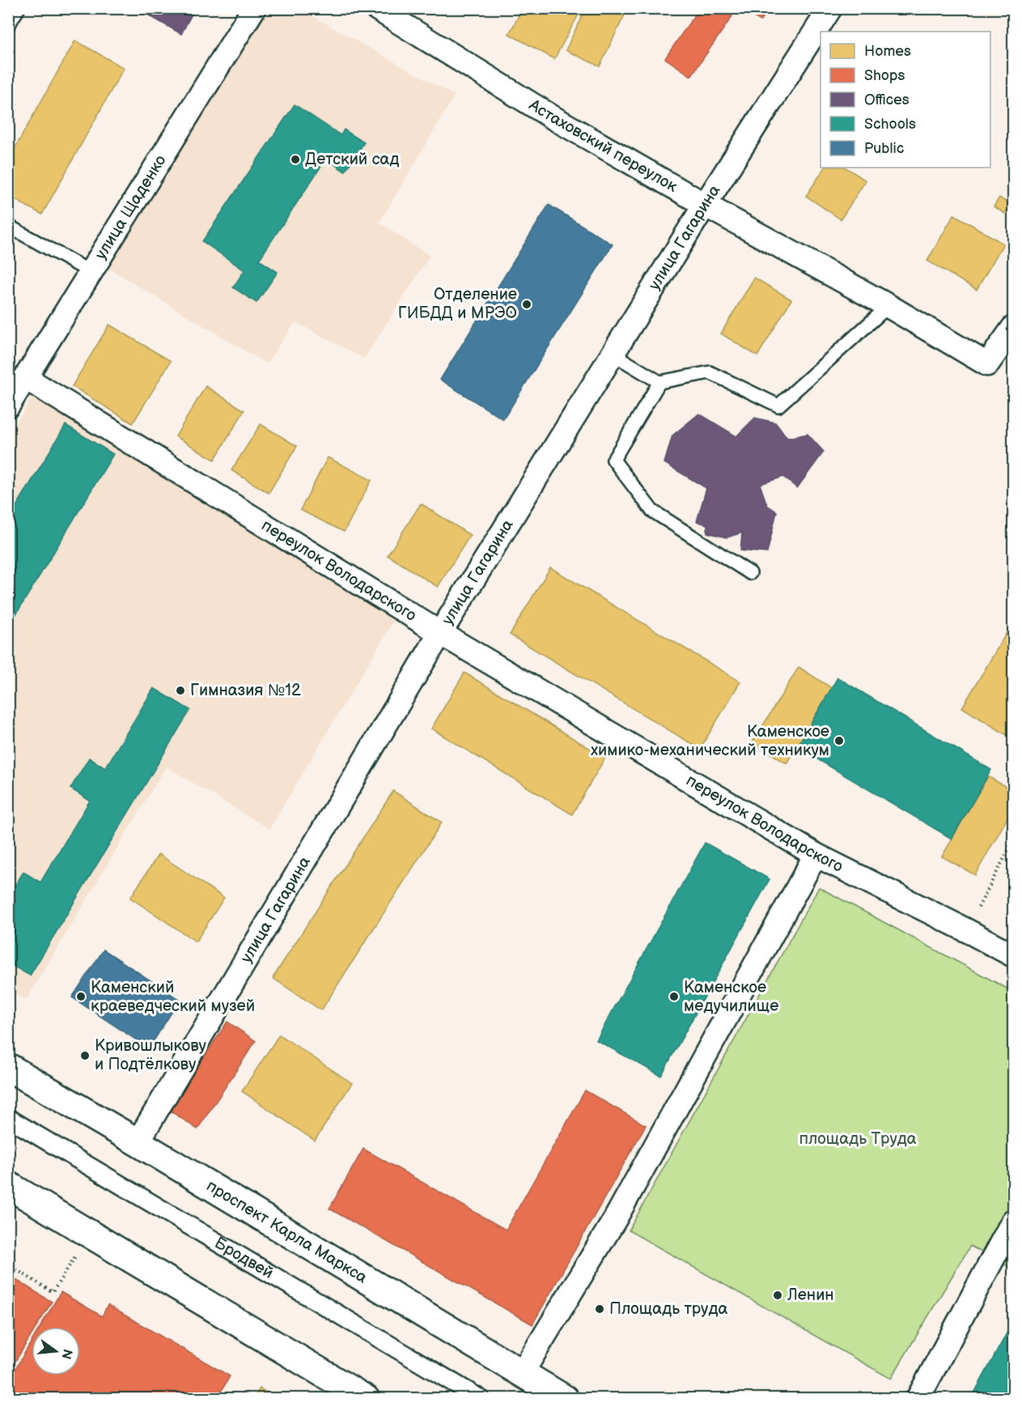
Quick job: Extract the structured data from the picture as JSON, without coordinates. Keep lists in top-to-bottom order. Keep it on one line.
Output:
{"streets":{"street":["Астаховский переулок","улица Щаденко","улица Гагарина","переулок Володарского","проспект Карла Маркса","Бродвей"]},"crossings":[["Астаховский переулок","улица Гагарина"],["улица Щаденко","переулок Володарского"],["улица Гагарина","переулок Володарского"],["улица Гагарина","проспект Карла Маркса"]],"parks":["площадь Труда"],"places":["Детский сад","Отделение ГИБДД и МРЭО","Гимназия №12","Каменское химико-механический техникум","Каменский краеведческий музей","Каменское медучилище","Кривошлыкову и Подтёлкову","Ленин","Площадь труда"],"legend":["Homes","Shops","Offices","Schools","Public"],"north":"right"}
